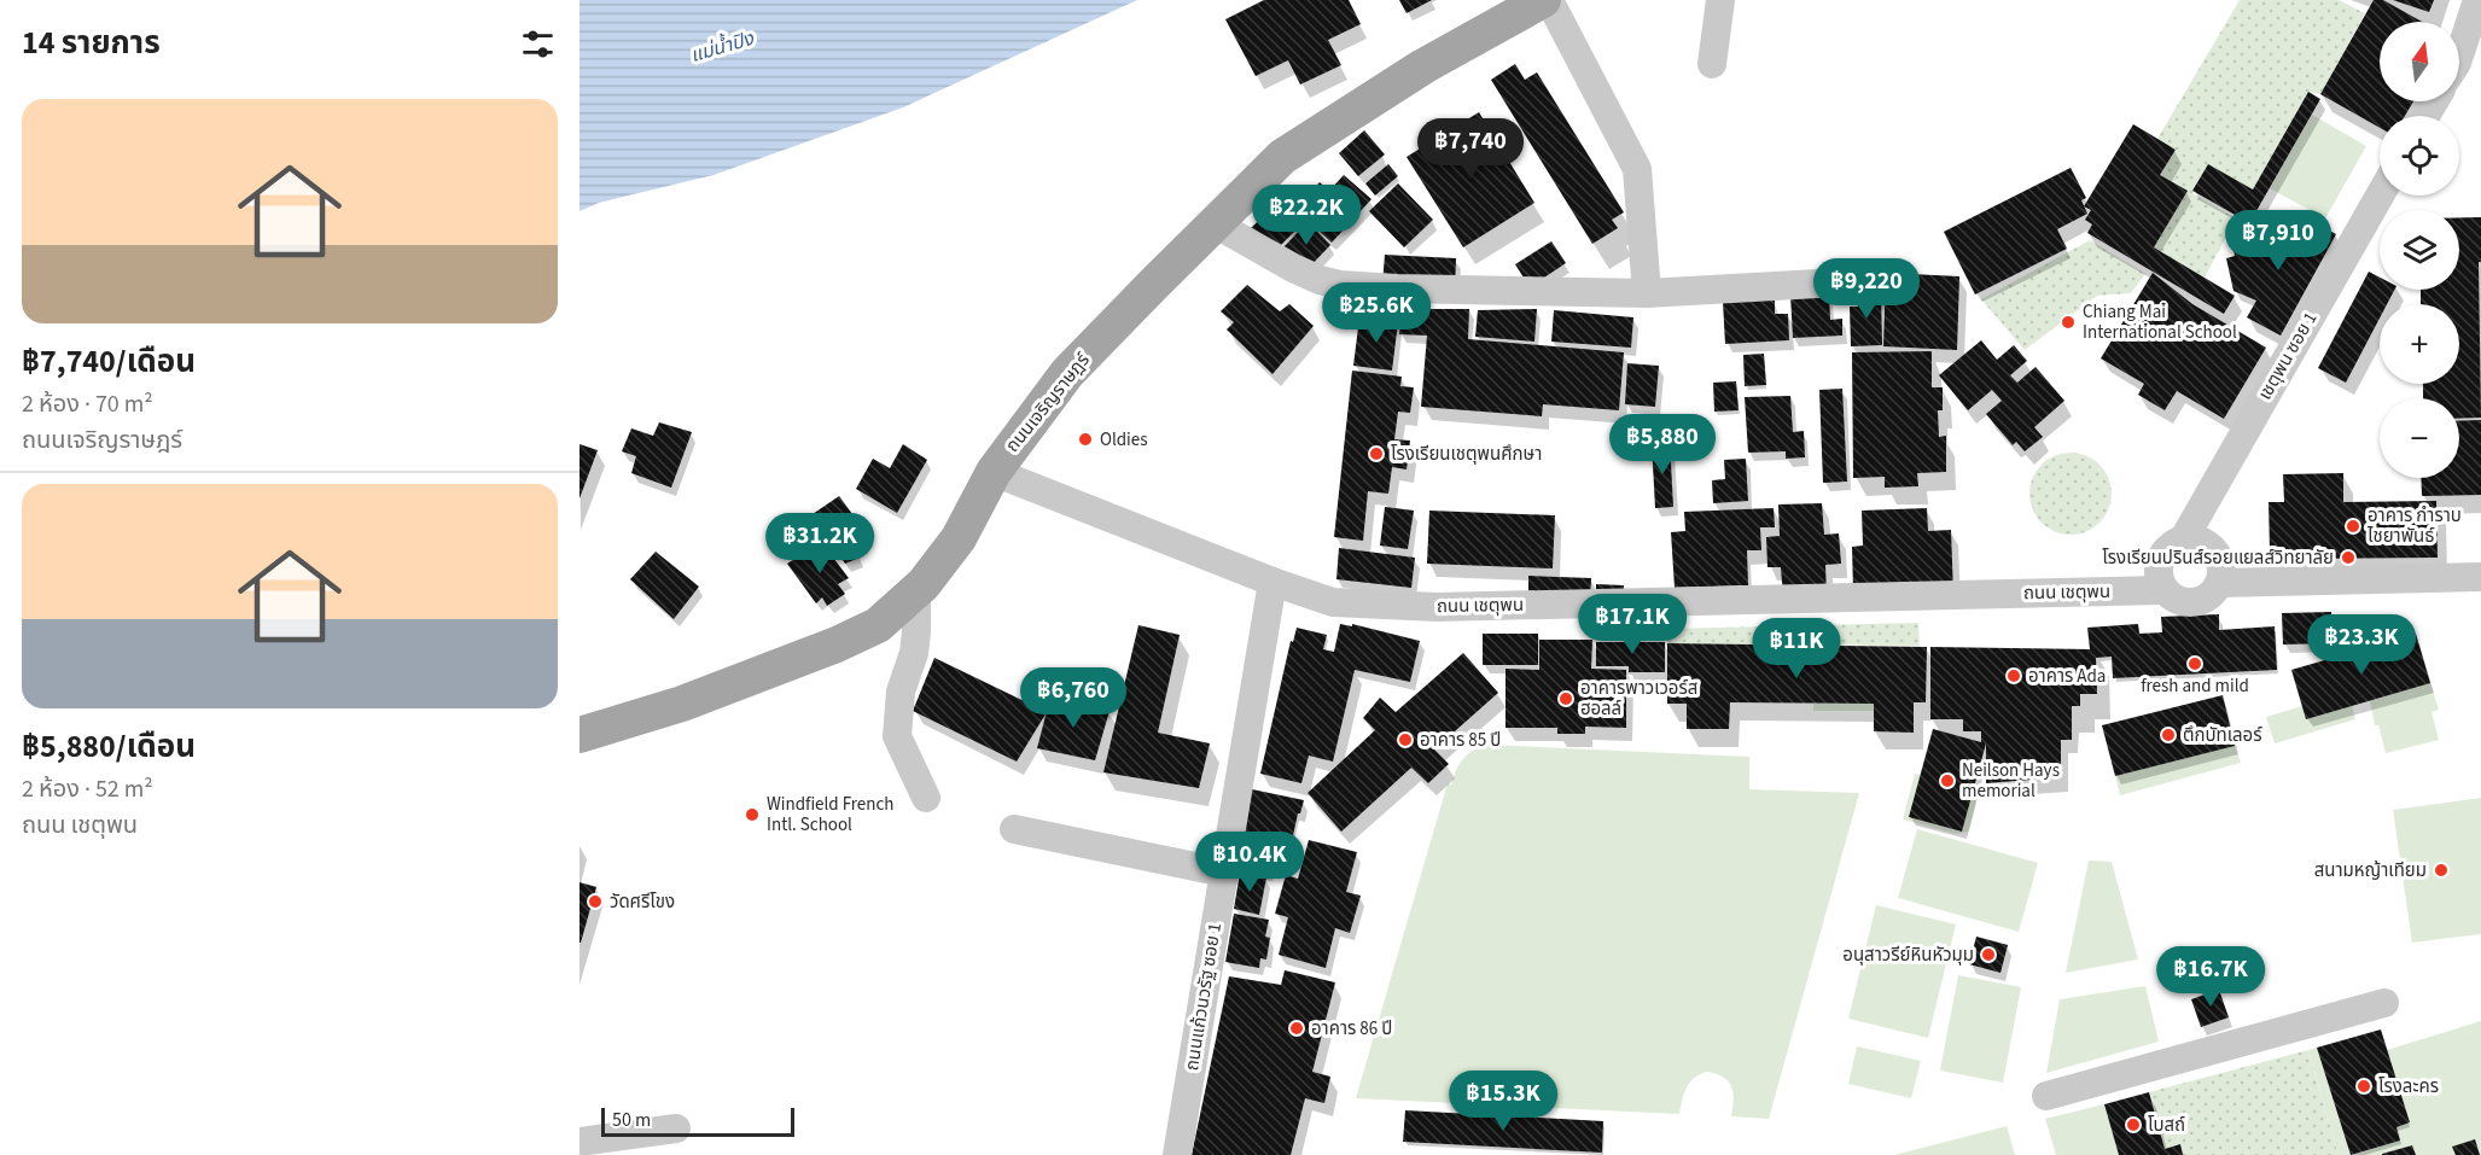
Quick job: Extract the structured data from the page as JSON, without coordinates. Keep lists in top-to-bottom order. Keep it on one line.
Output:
{"streets":{"main road":["ถนนเจริญราษฎร์"],"street":["เชตุพน ซอย 1","ถนน เชตุพน","ถนนแก้วนวรัฐ ซอย 1"]},"crossings":[["เชตุพน ซอย 1","ถนน เชตุพน"],["ถนนเจริญราษฎร์","ถนน เชตุพน"],["ถนน เชตุพน","ถนนแก้วนวรัฐ ซอย 1"]],"water":["แม่น้ำปิง"],"places":["Chiang Mai International School","Oldies","โรงเรียนเชตุพนศึกษา","อาคาร กำราบ ไชยาพันธ์","โรงเรียนปรินส์รอยแยลส์วิทยาลัย","fresh and mild","อาคาร Ada","อาคารพาวเวอร์ส ฮอลล์","ตึกบัทเลอร์","อาคาร 85 ปี","Neilson Hays memorial","Windfield French Intl. School","สนามหญ้าเทียม","วัดศรีโขง","อนุสาวรีย์หินหัวมุม","อาคาร 86 ปี","โรงละคร","โบสถ์"],"scale_bar":"50 m","north":"top","page":{"heading":"14 รายการ","map_buttons":["+","−"],"list":[{"name":"฿7,740/เดือน","note":"2 ห้อง · 70 m² · ถนนเจริญราษฎร์"},{"name":"฿5,880/เดือน","note":"2 ห้อง · 52 m² · ถนน เชตุพน"}],"price":["฿7,740","฿22.2K","฿7,910","฿9,220","฿25.6K","฿5,880","฿31.2K","฿17.1K","฿23.3K","฿11K","฿6,760","฿10.4K","฿16.7K","฿15.3K"],"scale":"50 m"}}
